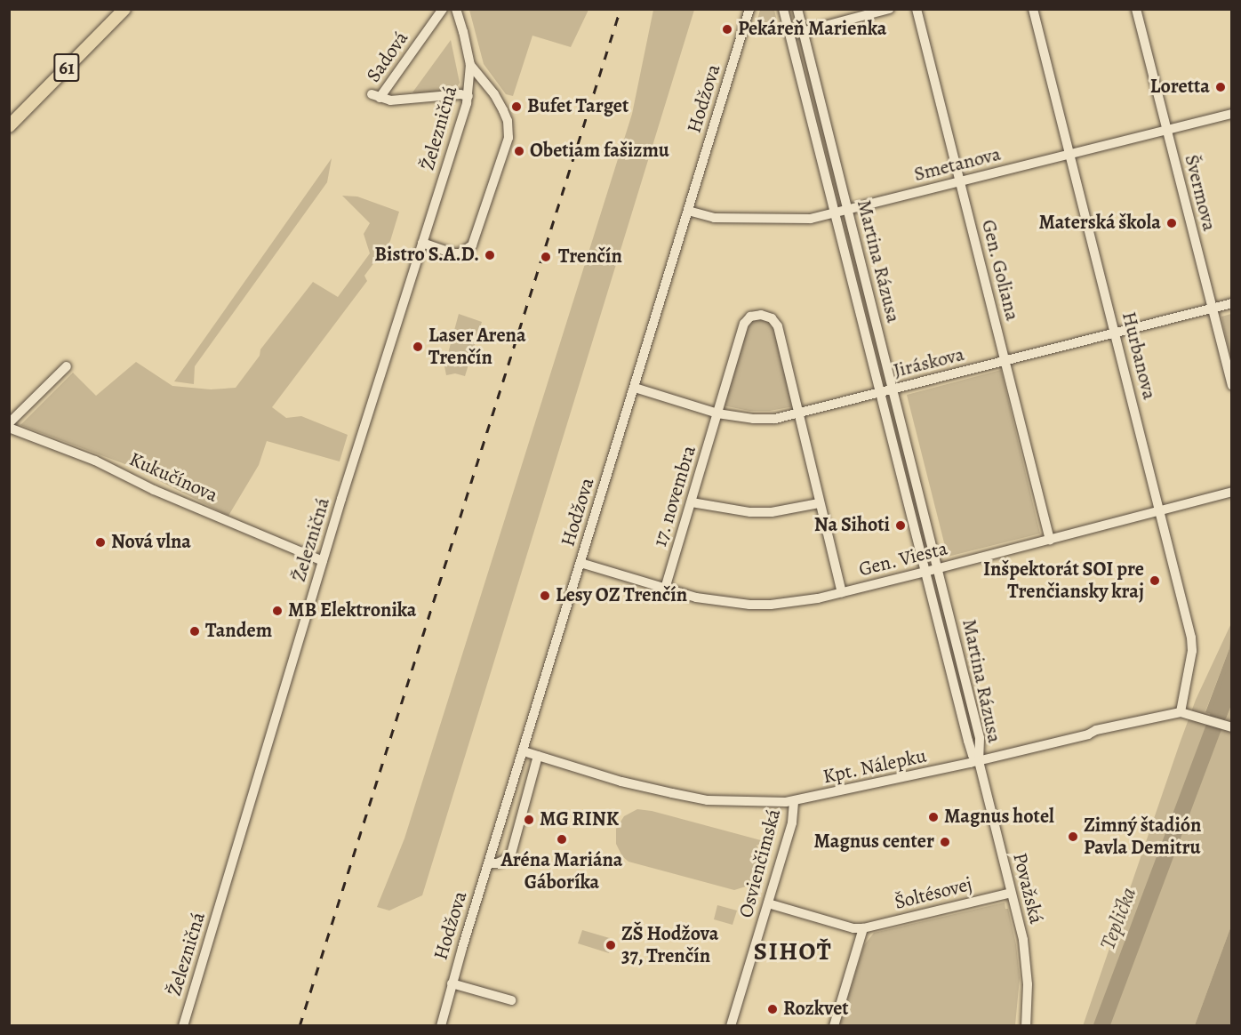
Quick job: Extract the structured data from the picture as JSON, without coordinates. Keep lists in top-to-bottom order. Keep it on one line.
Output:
{"streets":{"main road":["61"],"street":["Sadová","Hodžova","Železničná","Smetanova","Švermova","Martina Rázusa","Gen. Goliana","Hurbanova","Jiráskova","Kukučínova","17. novembra","Gen. Viesta","Kpt. Nálepku","Osvienčimská","Považská","Šoltésovej"]},"crossings":[["Sadová","Železničná"],["Hodžova","Smetanova"],["Hodžova","Jiráskova"],["Hodžova","Gen. Viesta"],["Hodžova","Kpt. Nálepku"],["Železničná","Kukučínova"],["Smetanova","Švermova"],["Smetanova","Martina Rázusa"],["Smetanova","Gen. Goliana"],["Smetanova","Hurbanova"],["Švermova","Jiráskova"],["Martina Rázusa","Jiráskova"],["Martina Rázusa","Gen. Viesta"],["Martina Rázusa","Kpt. Nálepku"],["Martina Rázusa","Považská"],["Gen. Goliana","Jiráskova"],["Gen. Goliana","Gen. Viesta"],["Hurbanova","Jiráskova"],["Hurbanova","Gen. Viesta"],["Hurbanova","Kpt. Nálepku"],["Jiráskova","17. novembra"],["17. novembra","Gen. Viesta"],["Kpt. Nálepku","Osvienčimská"],["Kpt. Nálepku","Považská"],["Osvienčimská","Šoltésovej"],["Považská","Šoltésovej"]],"districts":["SIHOŤ"],"water":["Teplička"],"places":["Pekáreň Marienka","Loretta","Bufet Target","Obetiam fašizmu","Materská škola","Bistro S.A.D.","Trenčín","Laser Arena Trenčín","Na Sihoti","Nová vlna","Inšpektorát SOI pre Trenčiansky kraj","Lesy OZ Trenčín","MB Elektronika","Tandem","Magnus hotel","MG RINK","Zimný štadión Pavla Demitru","Aréna Mariána Gáboríka","Magnus center","ZŠ Hodžova 37, Trenčín","Rozkvet"]}
